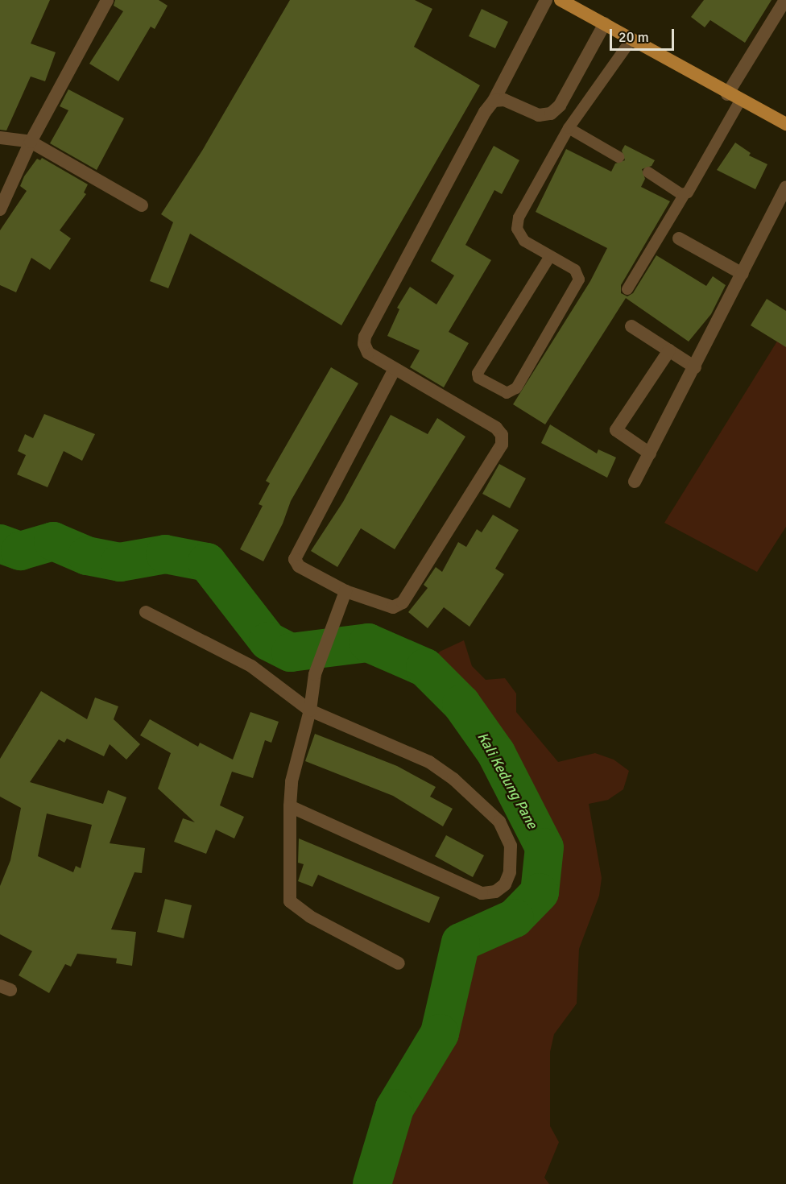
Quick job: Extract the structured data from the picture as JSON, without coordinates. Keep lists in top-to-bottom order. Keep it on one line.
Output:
{"water":["Kali Kedung Pane"],"scale_bar":"20 m"}
